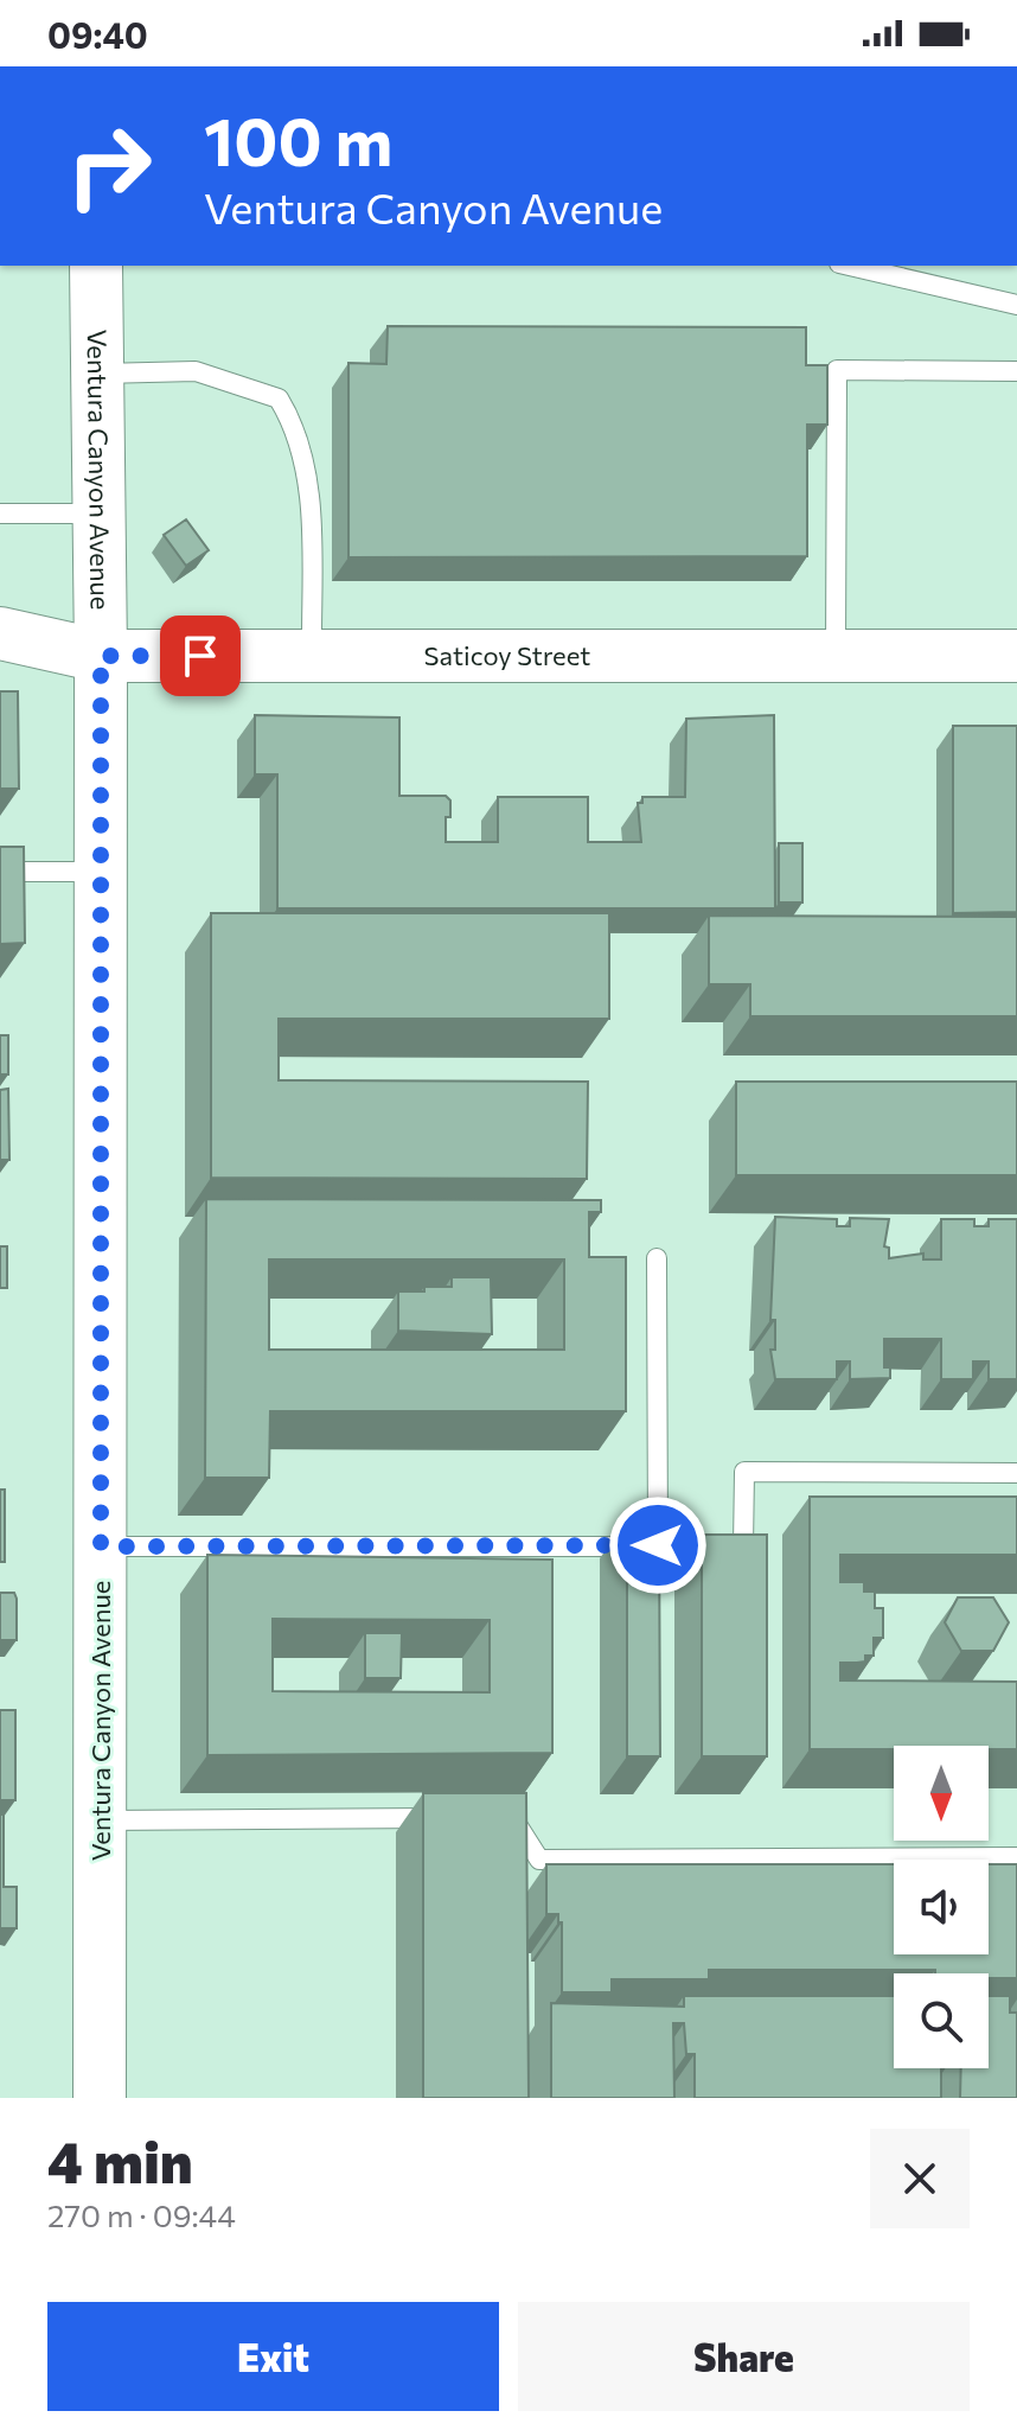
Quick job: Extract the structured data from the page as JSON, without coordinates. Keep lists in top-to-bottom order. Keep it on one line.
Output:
{"streets":{"street":["Ventura Canyon Avenue","Saticoy Street"]},"crossings":[["Ventura Canyon Avenue","Saticoy Street"]],"north":"bottom","page":{"status":"09:40","turn":["100 m","Ventura Canyon Avenue"],"heading":["4 min","270 m · 09:44"],"buttons":["Exit","Share"]}}
